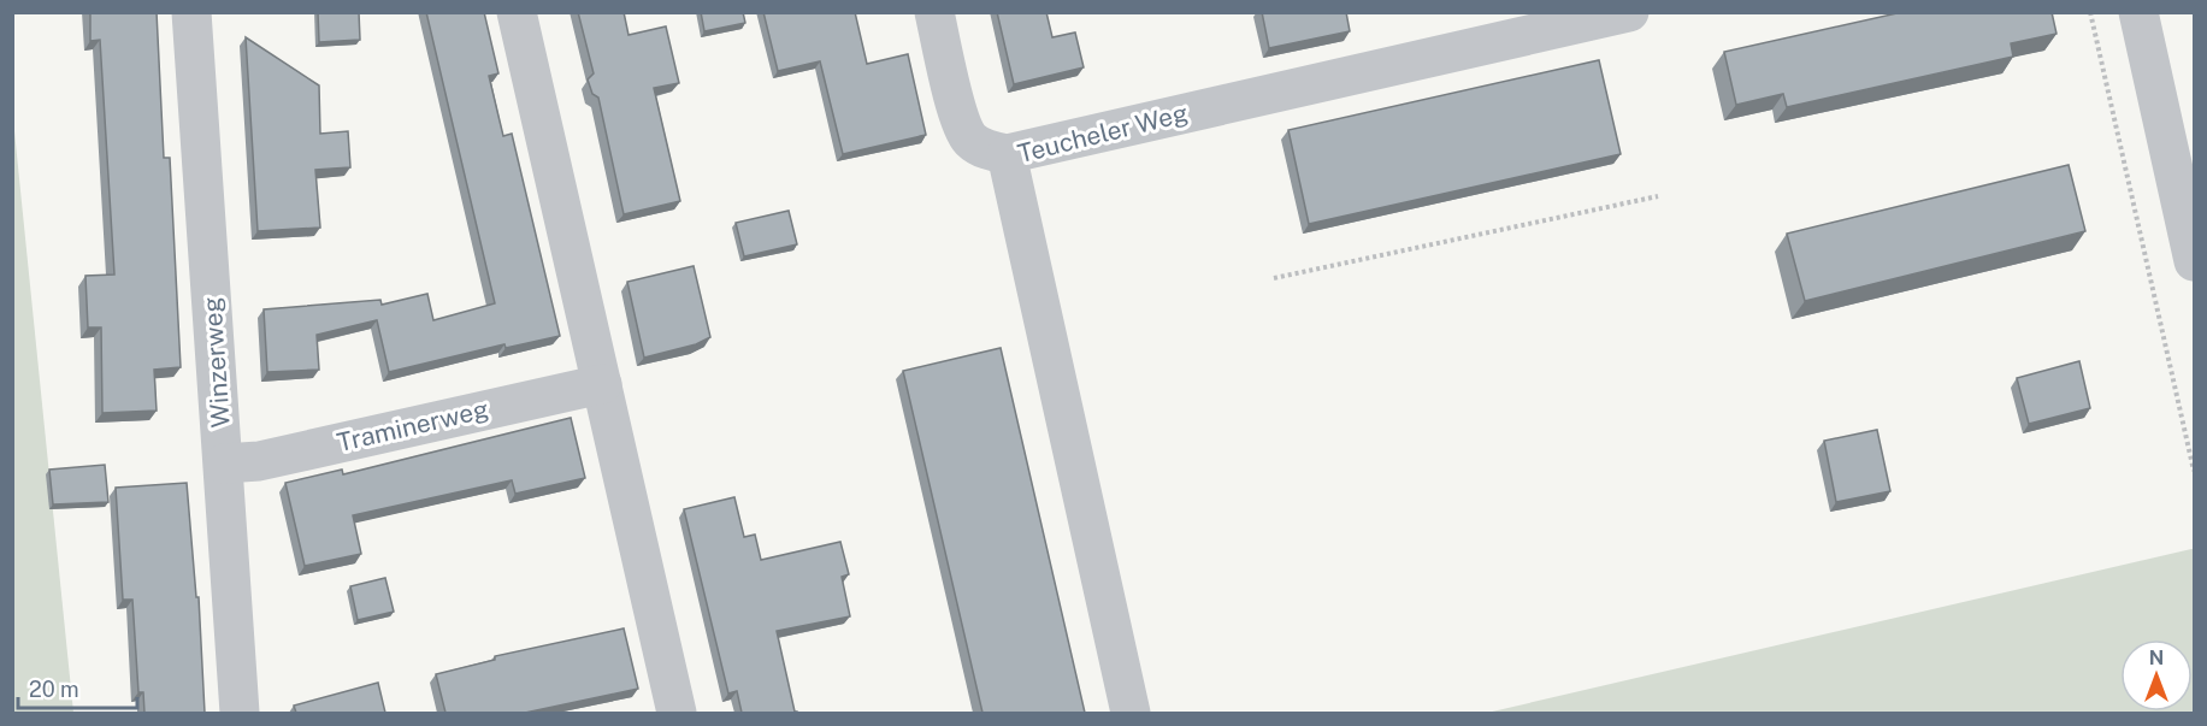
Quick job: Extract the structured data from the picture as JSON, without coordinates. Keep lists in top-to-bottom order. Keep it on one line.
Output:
{"streets":{"street":["Teucheler Weg","Winzerweg","Traminerweg"]},"crossings":[["Winzerweg","Traminerweg"]],"scale_bar":"20 m","north":"top"}
